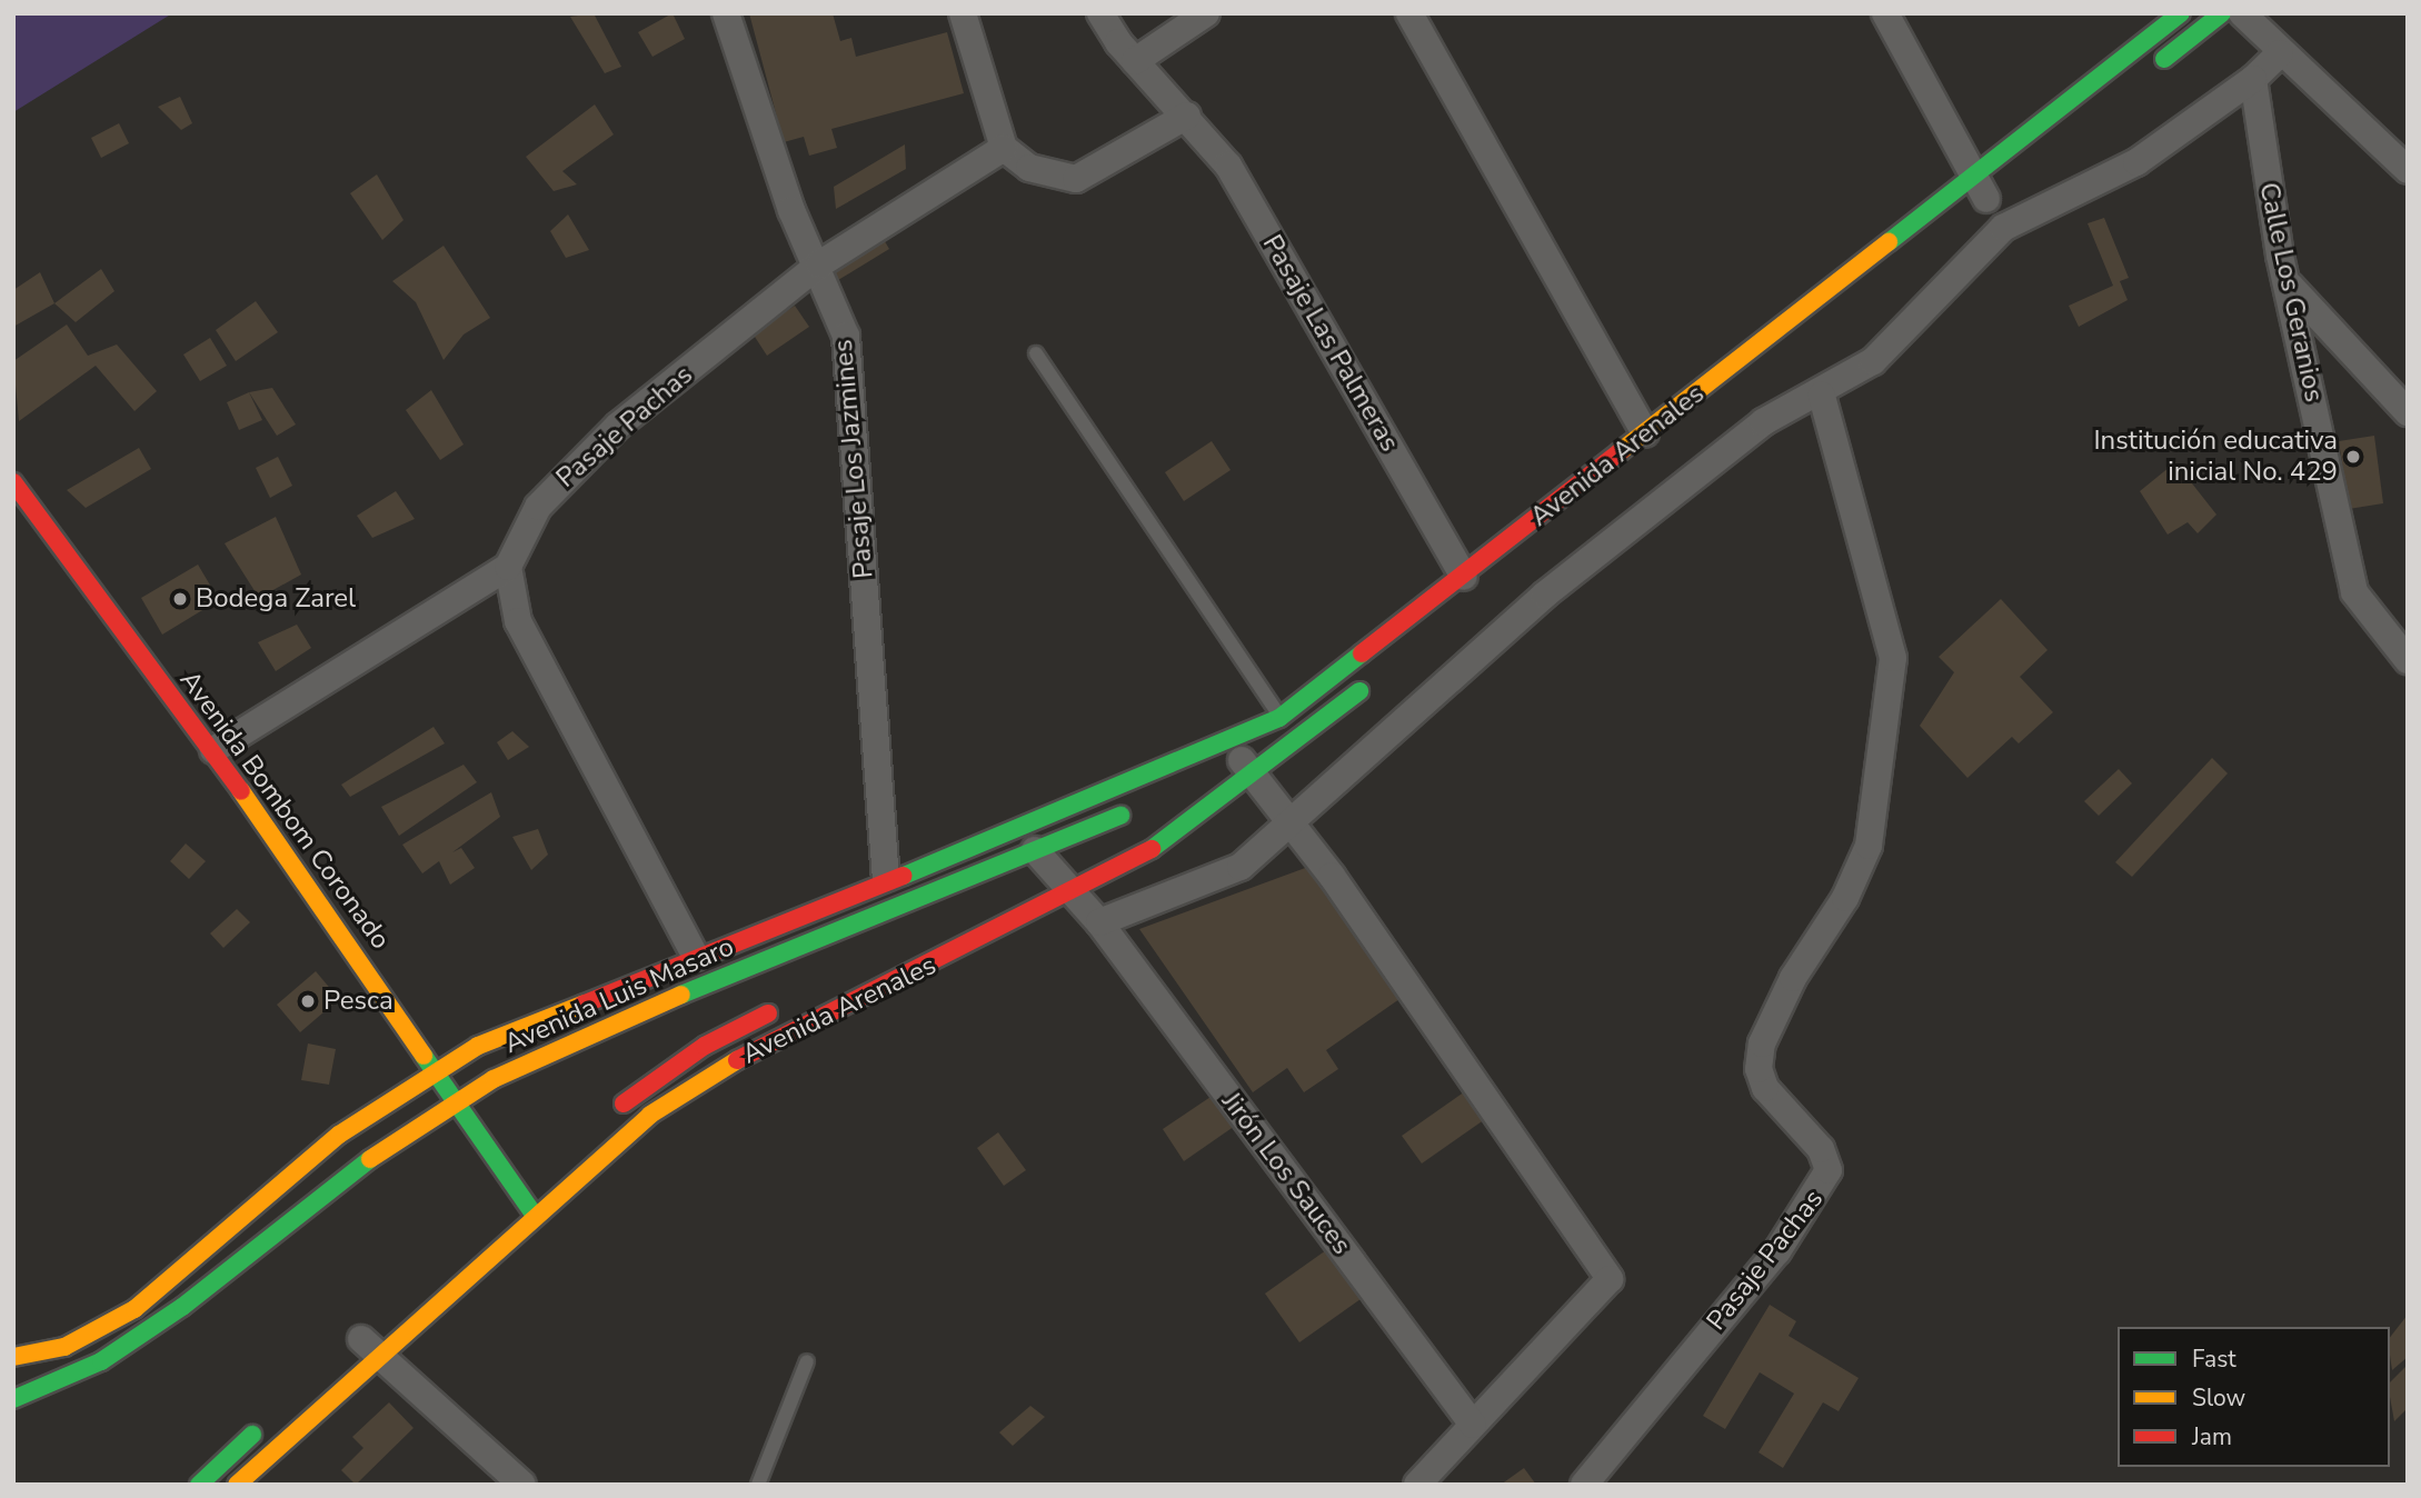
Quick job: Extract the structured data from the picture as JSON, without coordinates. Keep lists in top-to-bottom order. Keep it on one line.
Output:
{"streets":{"main road":["Avenida Arenales","Avenida Bombom Coronado","Avenida Luis Masaro"],"street":["Calle Los Geranios","Pasaje Las Palmeras","Pasaje Pachas","Pasaje Los Jazmines","Jirón Los Sauces"]},"crossings":[["Pasaje Las Palmeras","Avenida Arenales"],["Pasaje Pachas","Pasaje Los Jazmines"],["Avenida Arenales","Avenida Bombom Coronado"],["Avenida Arenales","Avenida Luis Masaro"],["Avenida Arenales","Jirón Los Sauces"],["Pasaje Los Jazmines","Avenida Luis Masaro"],["Avenida Bombom Coronado","Avenida Luis Masaro"]],"places":["Institución educativa inicial No. 429","Bodega Zarel","Pesca"],"legend":["Fast","Slow","Jam"]}
